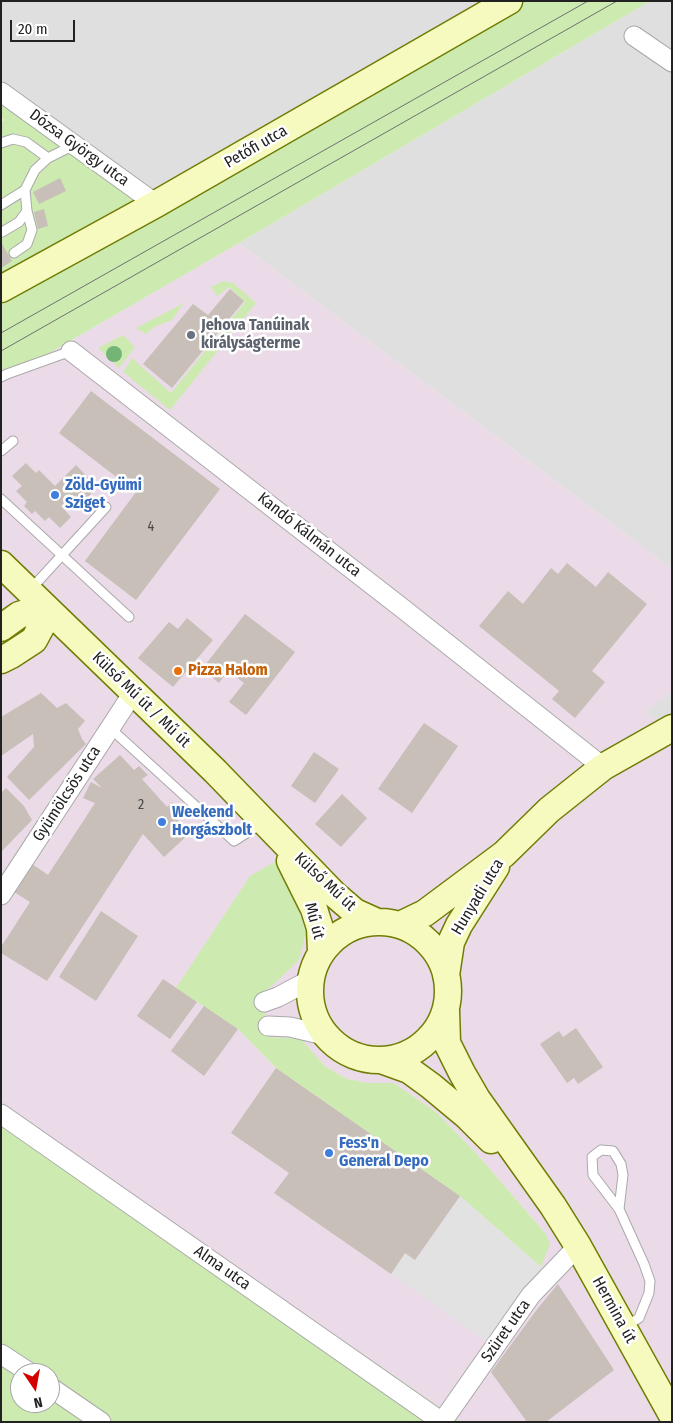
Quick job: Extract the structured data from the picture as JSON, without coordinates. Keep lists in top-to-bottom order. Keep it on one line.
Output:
{"streets":{"main road":["Petőfi utca","Külső Mű út / Mű út","Külső Mű út","Hunyadi utca","Mű út","Hermina út"],"street":["Dózsa György utca","Kandó Kálmán utca","Gyümölcsös utca","Alma utca","Szüret utca"]},"crossings":[["Petőfi utca","Dózsa György utca"],["Külső Mű út / Mű út","Gyümölcsös utca"],["Külső Mű út / Mű út","Külső Mű út"],["Külső Mű út / Mű út","Mű út"],["Külső Mű út","Hunyadi utca"],["Külső Mű út","Mű út"],["Hunyadi utca","Mű út"],["Alma utca","Szüret utca"],["Hermina út","Szüret utca"]],"places":["Jehova Tanúinak királyságterme","Zöld-Gyümi Sziget","Pizza Halom","Weekend Horgászbolt","Fess'n General Depo"],"house_numbers":["4","2"],"scale_bar":"20 m","north":"bottom"}
